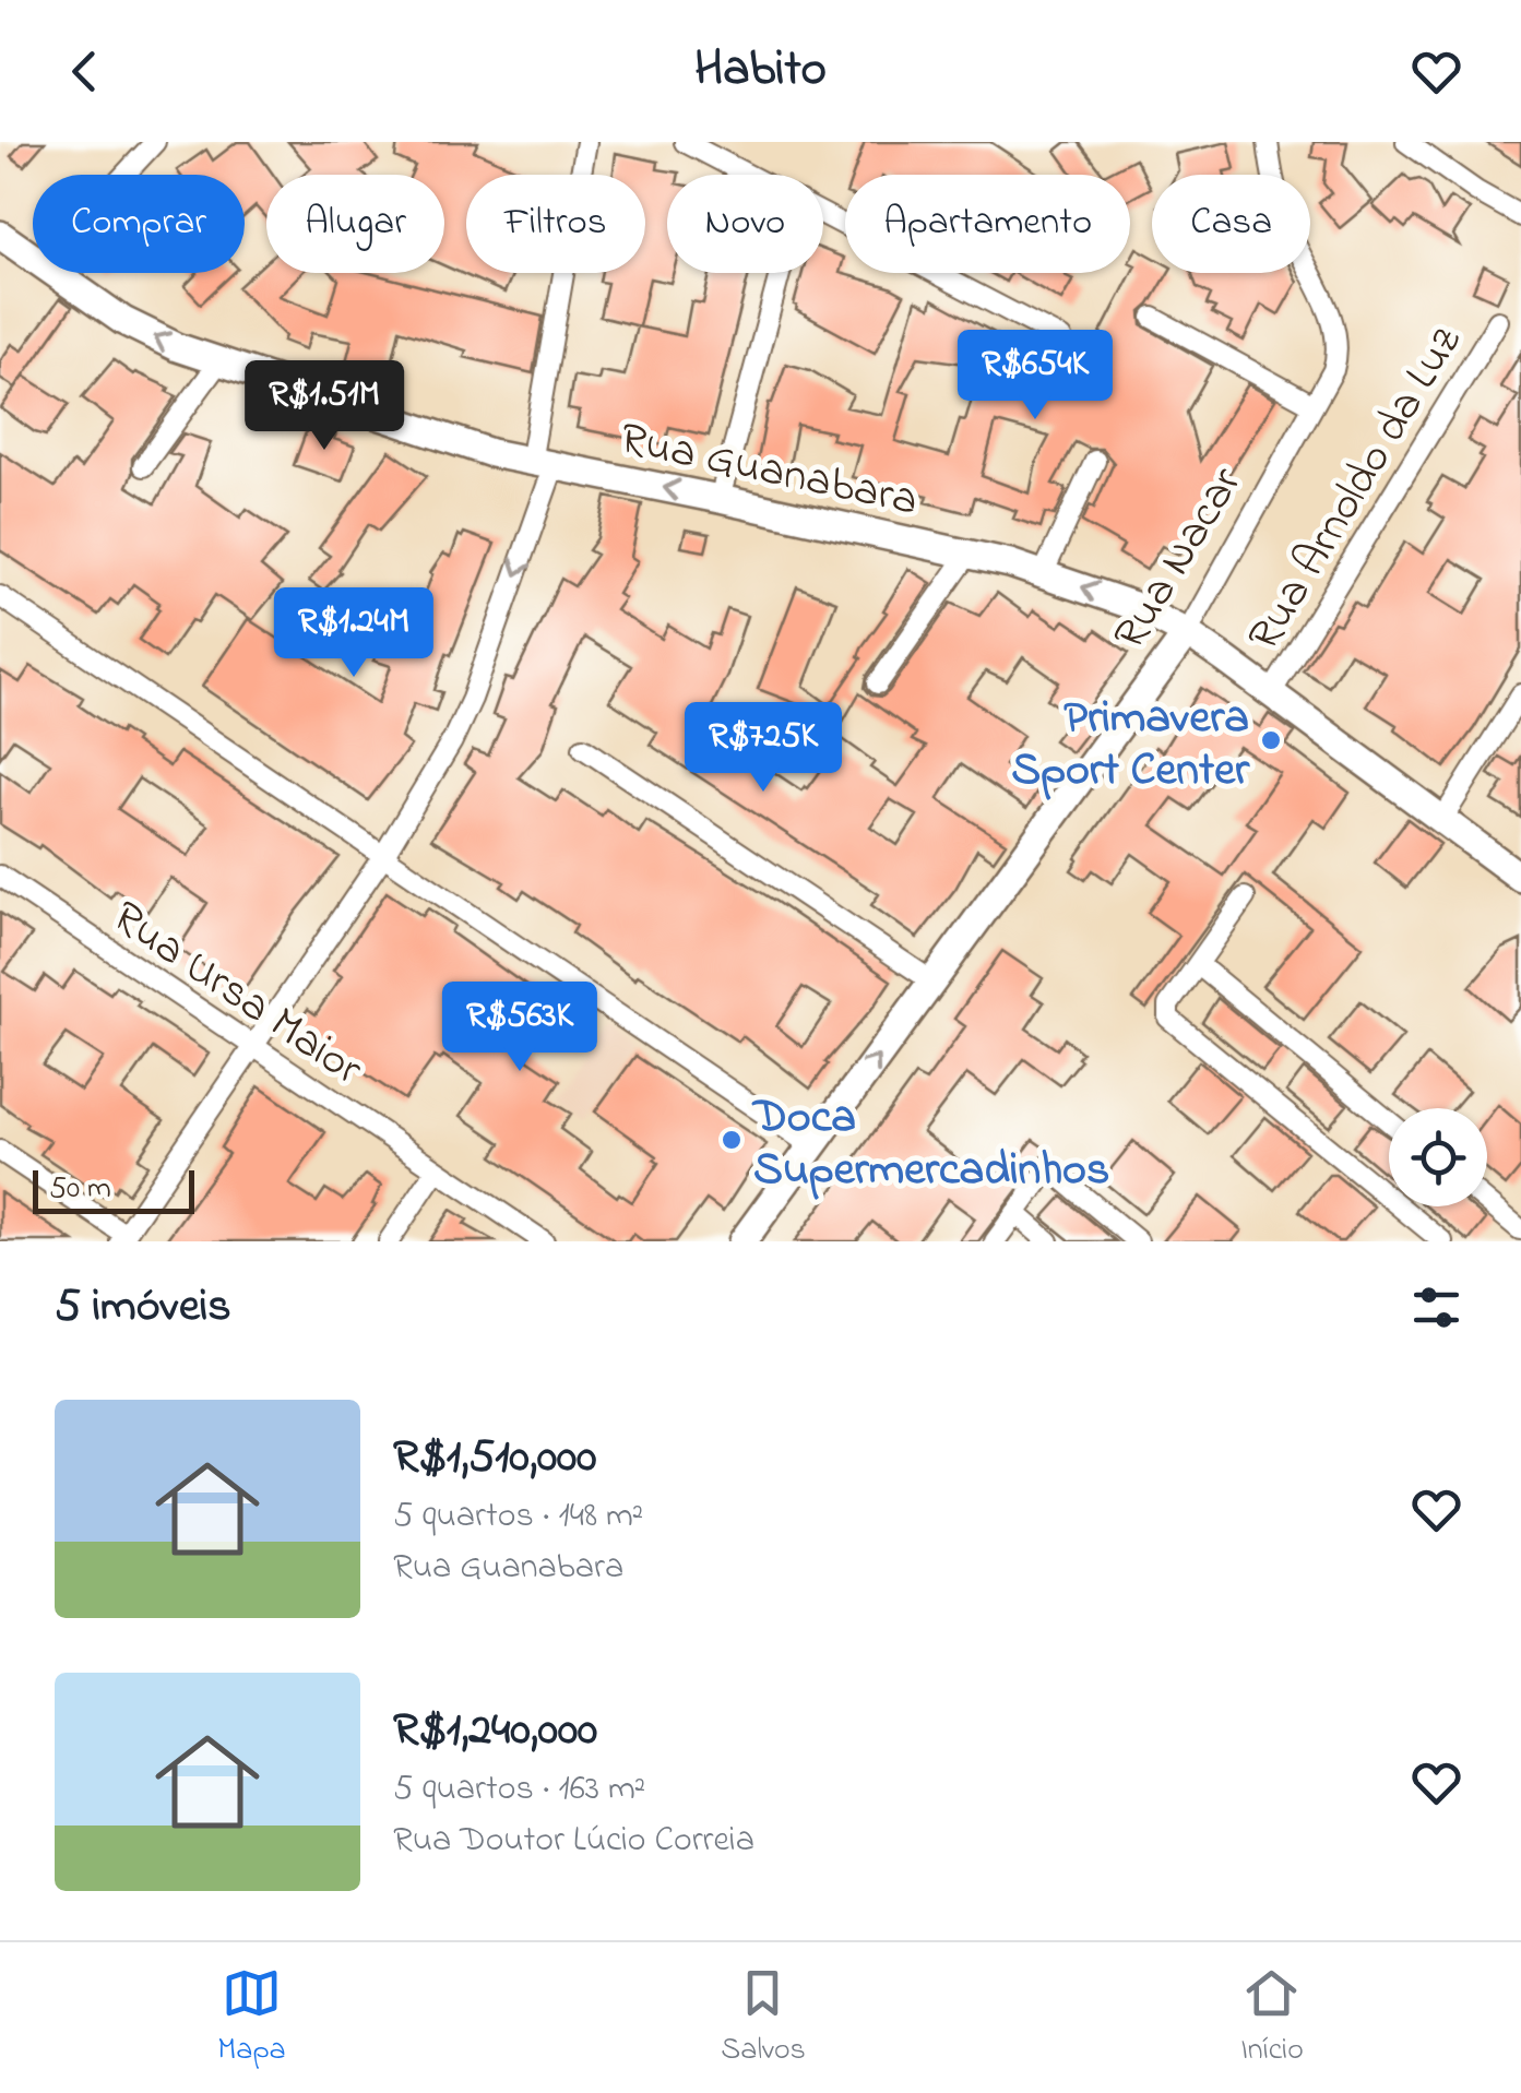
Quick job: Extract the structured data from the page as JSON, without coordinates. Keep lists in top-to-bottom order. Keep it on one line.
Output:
{"streets":{"main road":["Rua Guanabara","Rua Nacar"],"street":["Rua Arnoldo da Luz","Rua Ursa Maior"]},"crossings":[["Rua Guanabara","Rua Arnoldo da Luz"],["Rua Guanabara","Rua Nacar"]],"places":["Primavera Sport Center","Doca Supermercadinhos"],"scale_bar":"50 m","page":{"header":"Habito","chip":["Comprar","Alugar","Filtros","Novo","Apartamento","Casa"],"price":["R$654K","R$1.51M","R$1.24M","R$725K","R$563K"],"scale":"50 m","heading":"5 imóveis","list":[{"name":"R$1,510,000","note":"5 quartos · 148 m² · Rua Guanabara"},{"name":"R$1,240,000","note":"5 quartos · 163 m² · Rua Doutor Lúcio Correia"}],"tabs":["Mapa","Salvos","Início"]}}
